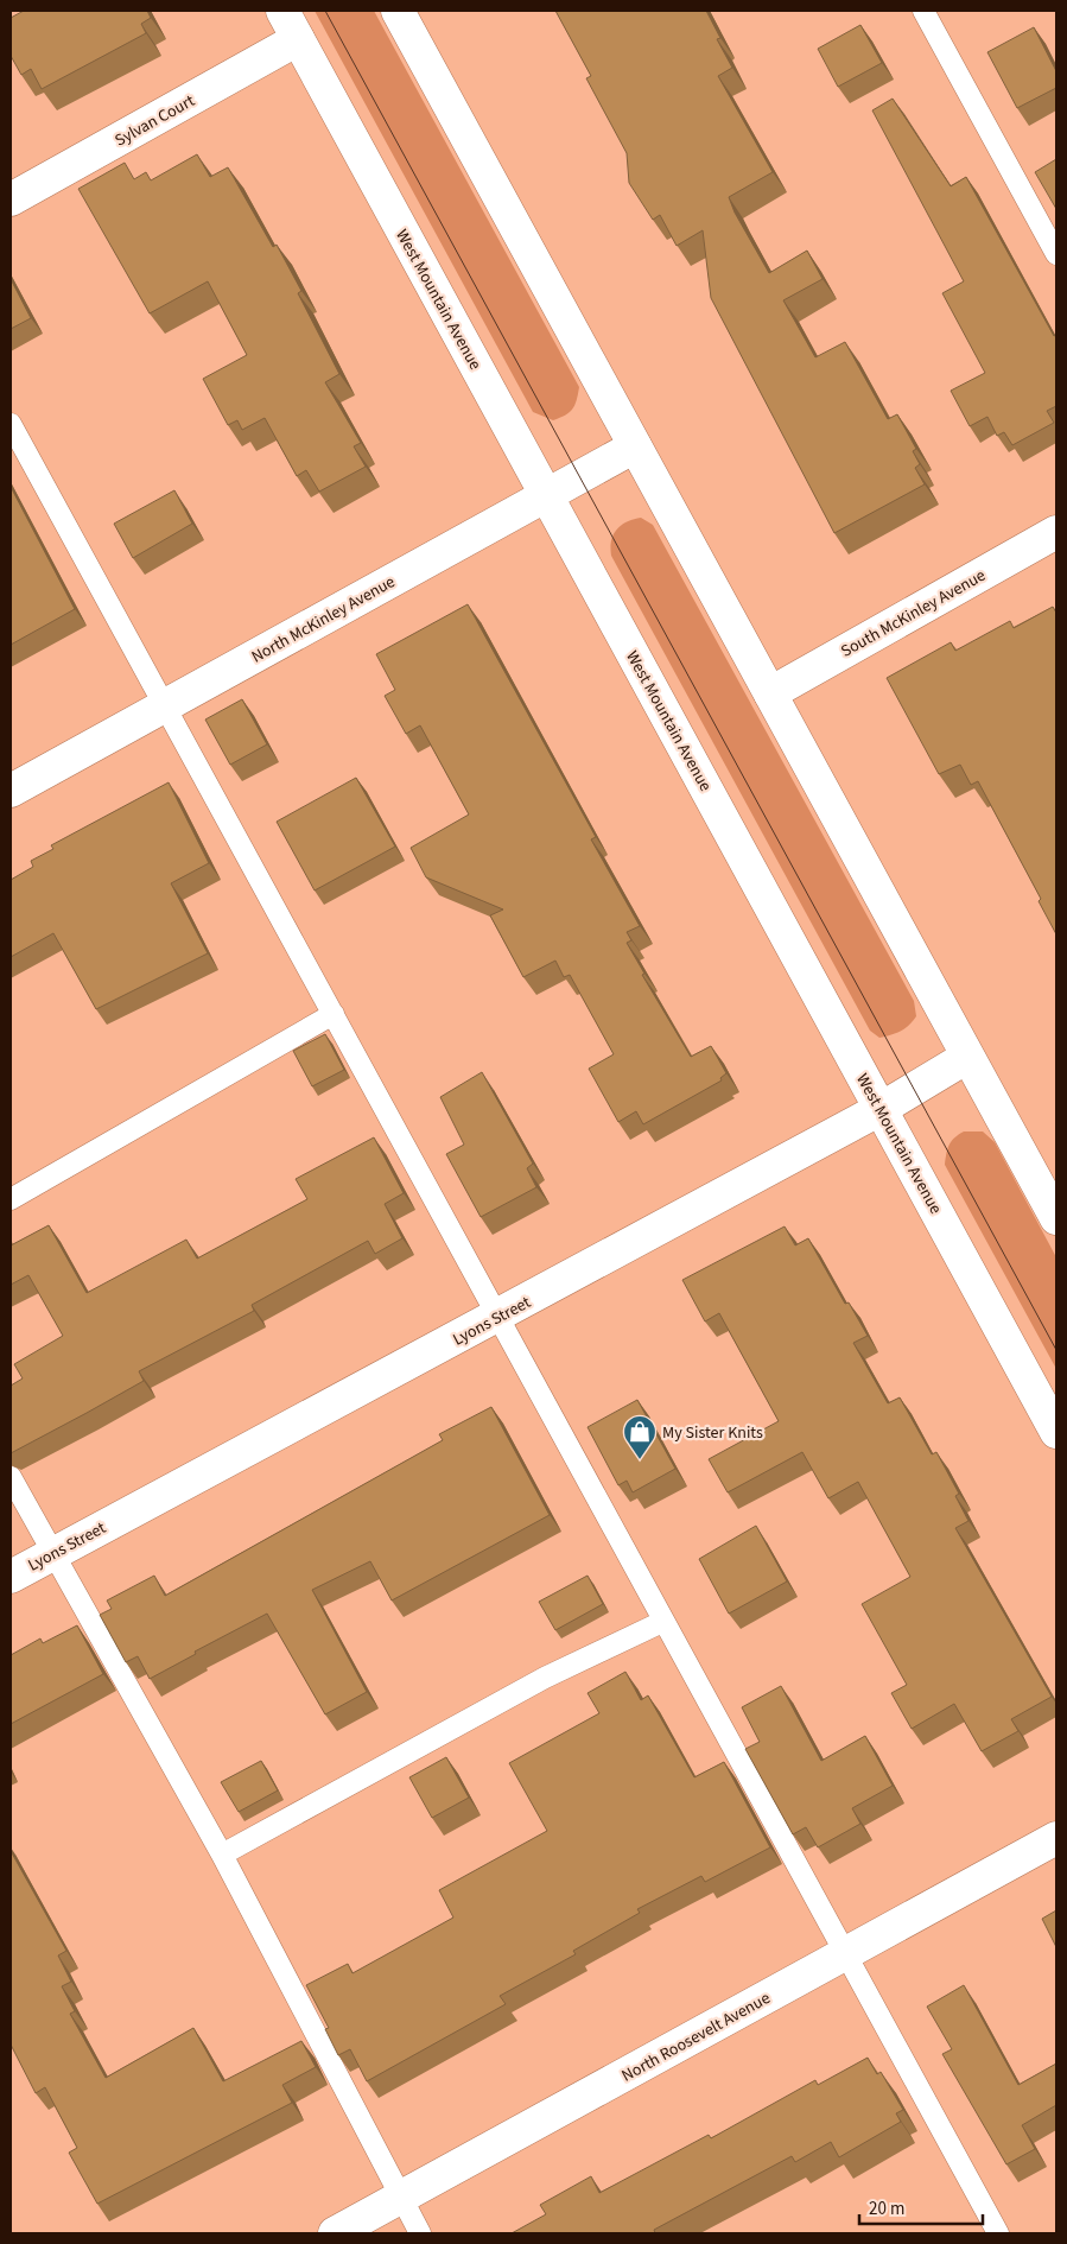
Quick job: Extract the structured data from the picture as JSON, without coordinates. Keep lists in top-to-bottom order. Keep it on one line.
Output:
{"streets":{"street":["Sylvan Court","West Mountain Avenue","South McKinley Avenue","North McKinley Avenue","Lyons Street","North Roosevelt Avenue"]},"crossings":[["Sylvan Court","West Mountain Avenue"],["West Mountain Avenue","North McKinley Avenue"],["West Mountain Avenue","Lyons Street"]],"places":{"shop":["My Sister Knits"]},"scale_bar":"20 m"}
